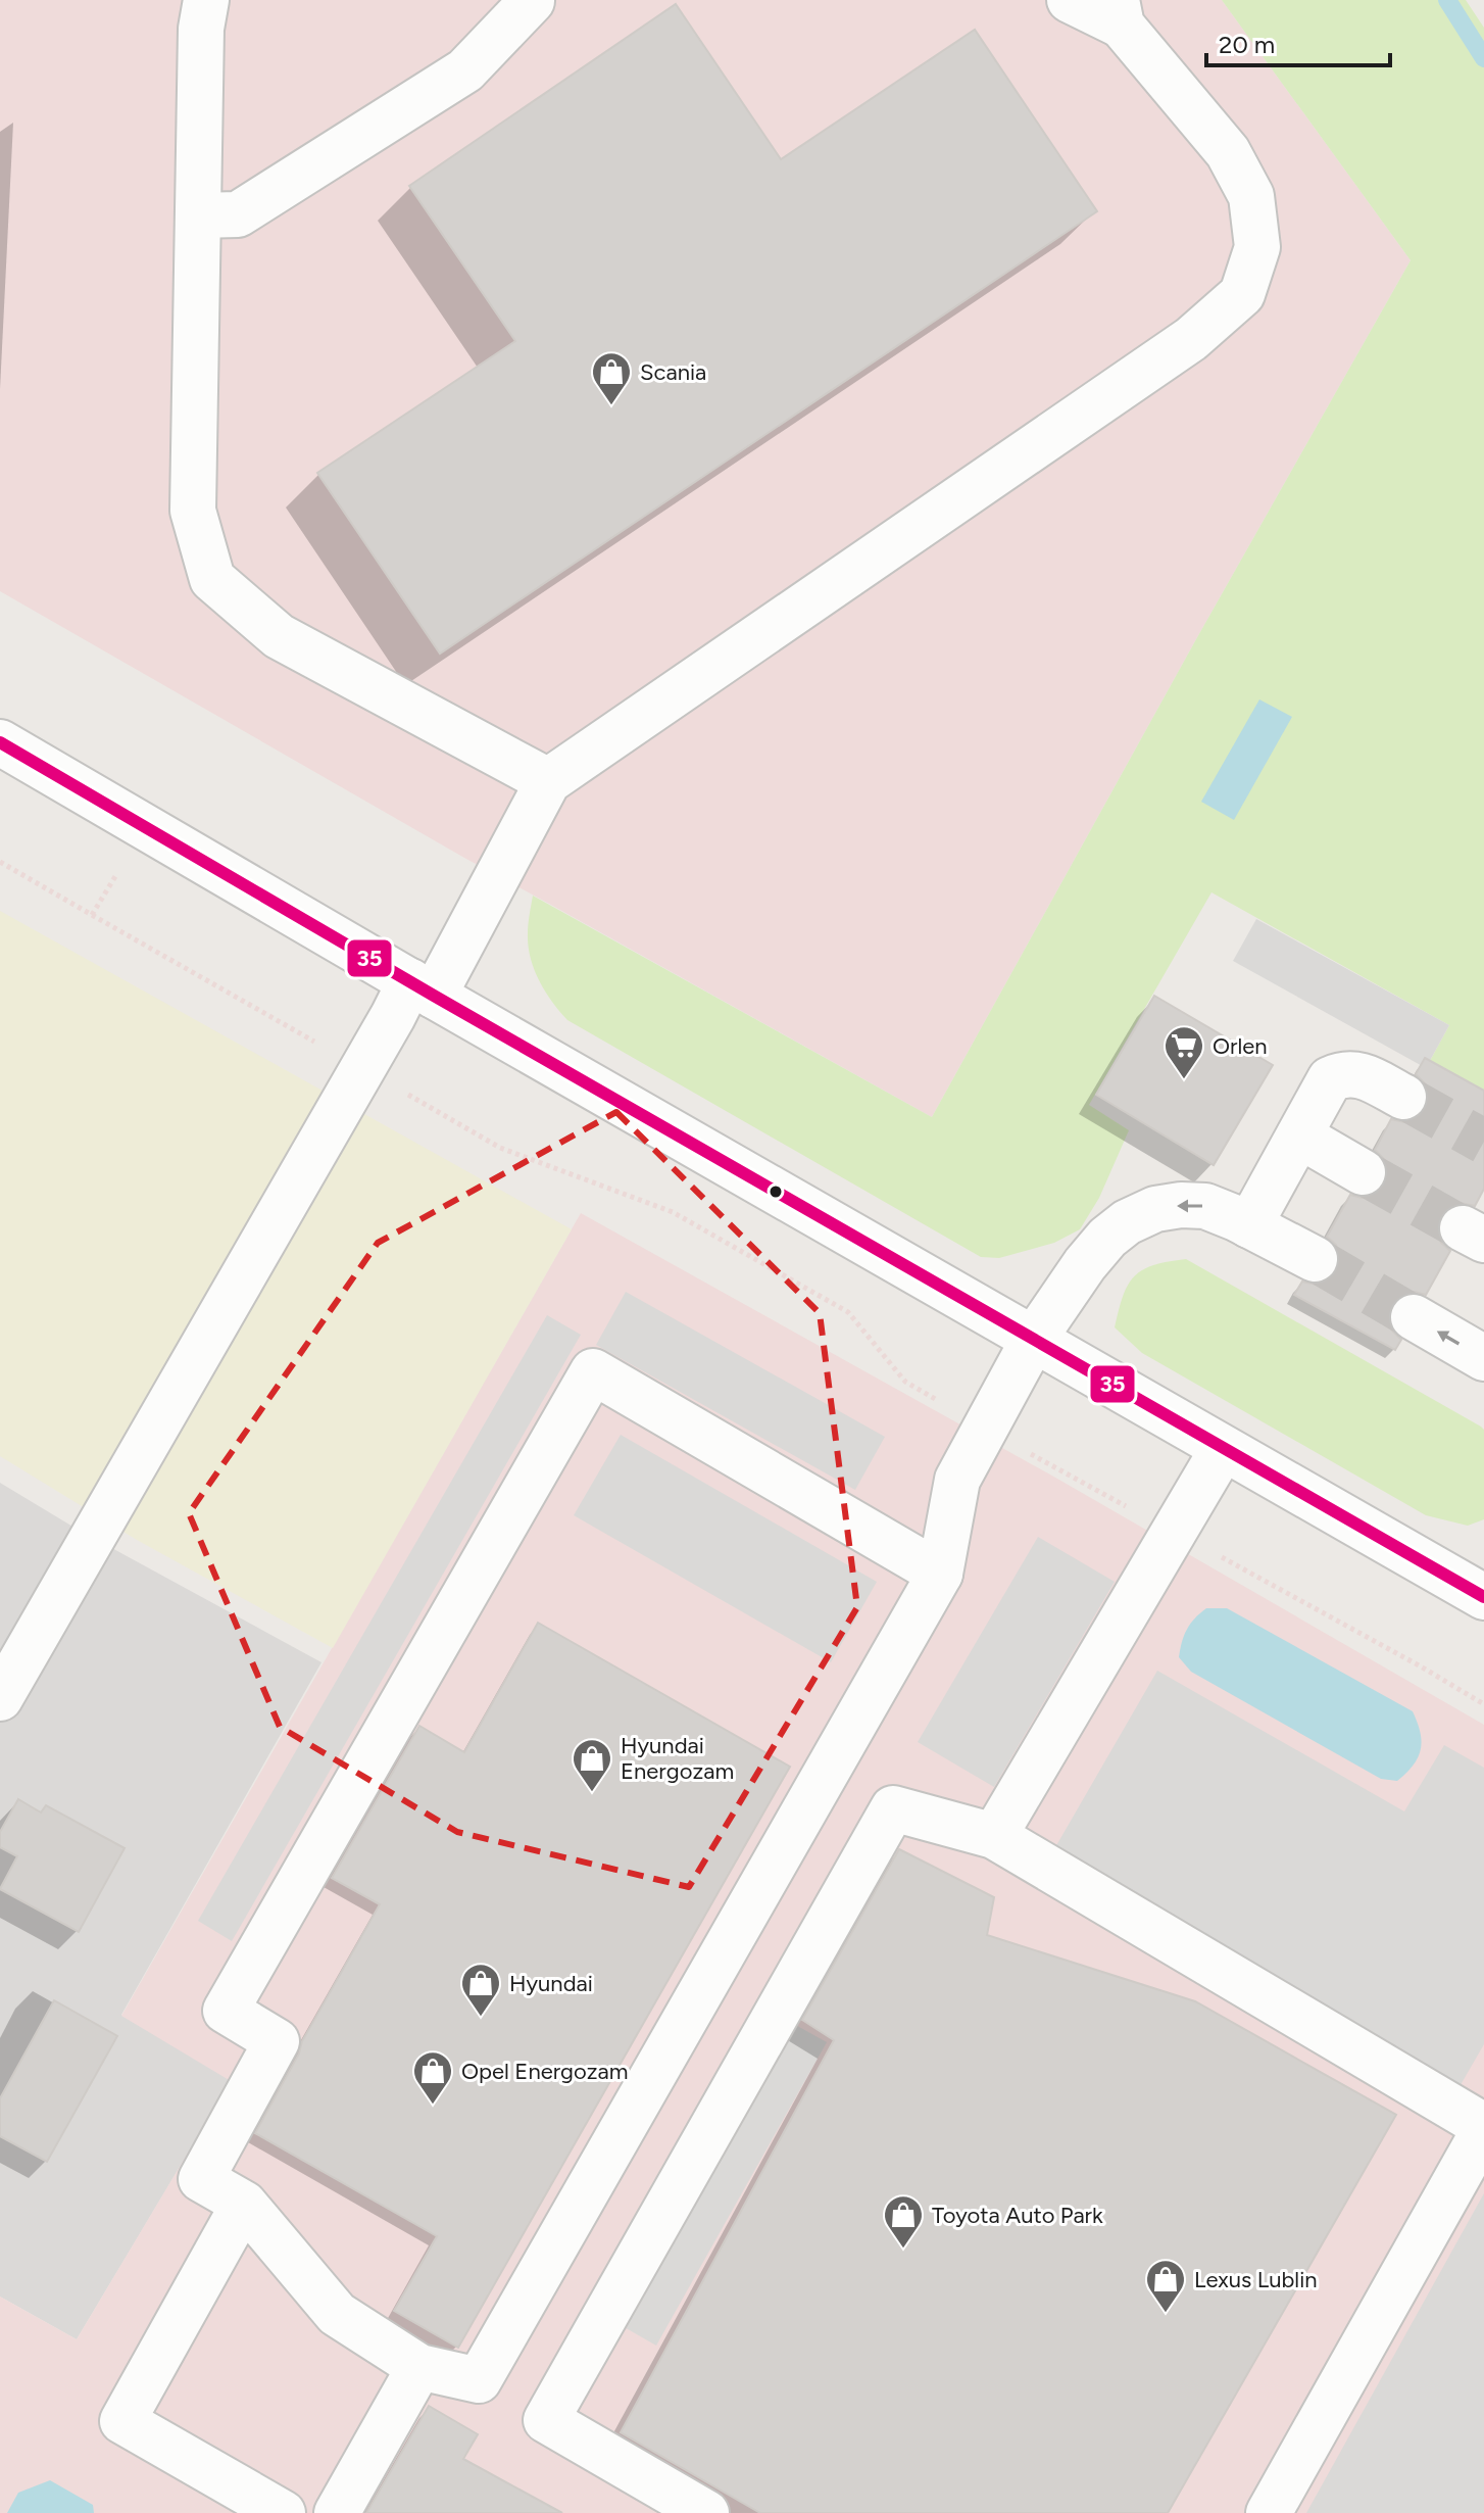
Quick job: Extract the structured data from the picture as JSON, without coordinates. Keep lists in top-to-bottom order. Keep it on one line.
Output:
{"places":{"shop":["Scania","Hyundai Energozam","Hyundai","Opel Energozam","Toyota Auto Park","Lexus Lublin"],"supermarket":["Orlen"]},"lines":["transit line 35"],"scale_bar":"20 m"}
